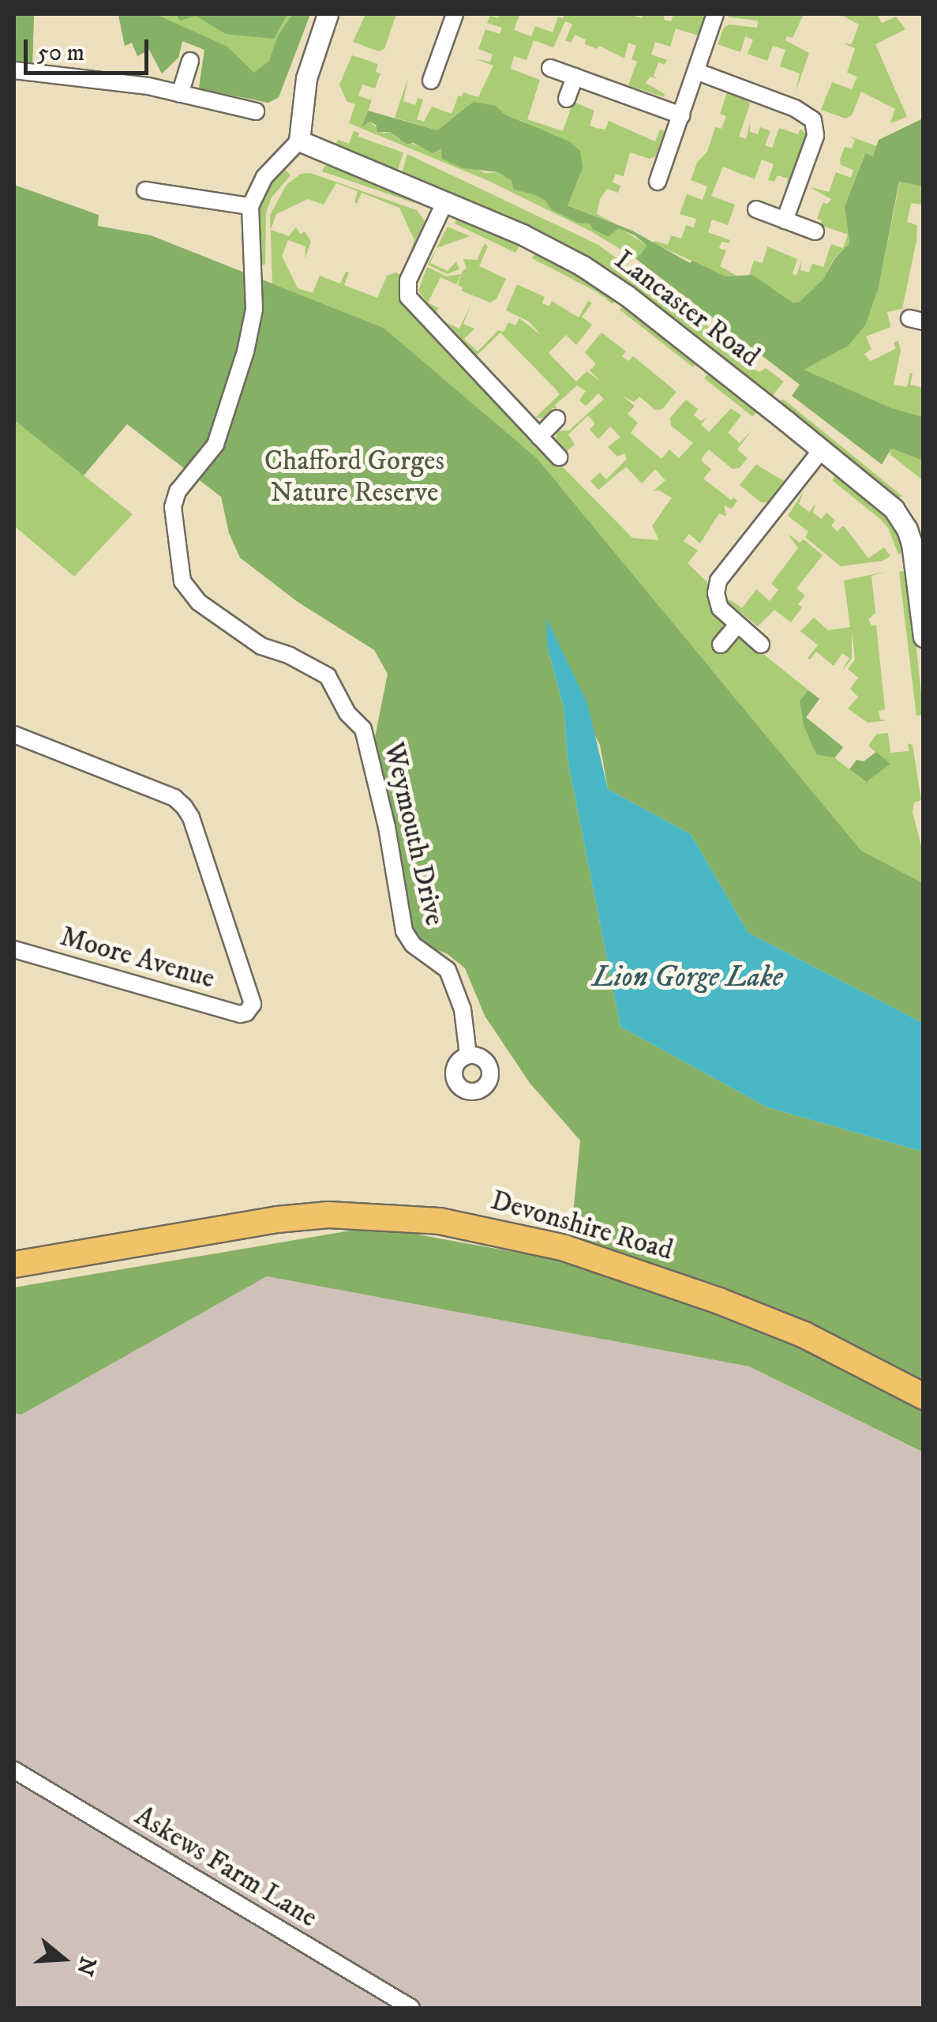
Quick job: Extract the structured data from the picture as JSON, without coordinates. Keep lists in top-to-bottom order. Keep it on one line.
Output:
{"streets":{"main road":["Devonshire Road"],"street":["Lancaster Road","Weymouth Drive","Moore Avenue","Askews Farm Lane"]},"water":["Lion Gorge Lake"],"parks":["Chafford Gorges Nature Reserve"],"scale_bar":"50 m","north":"right"}
